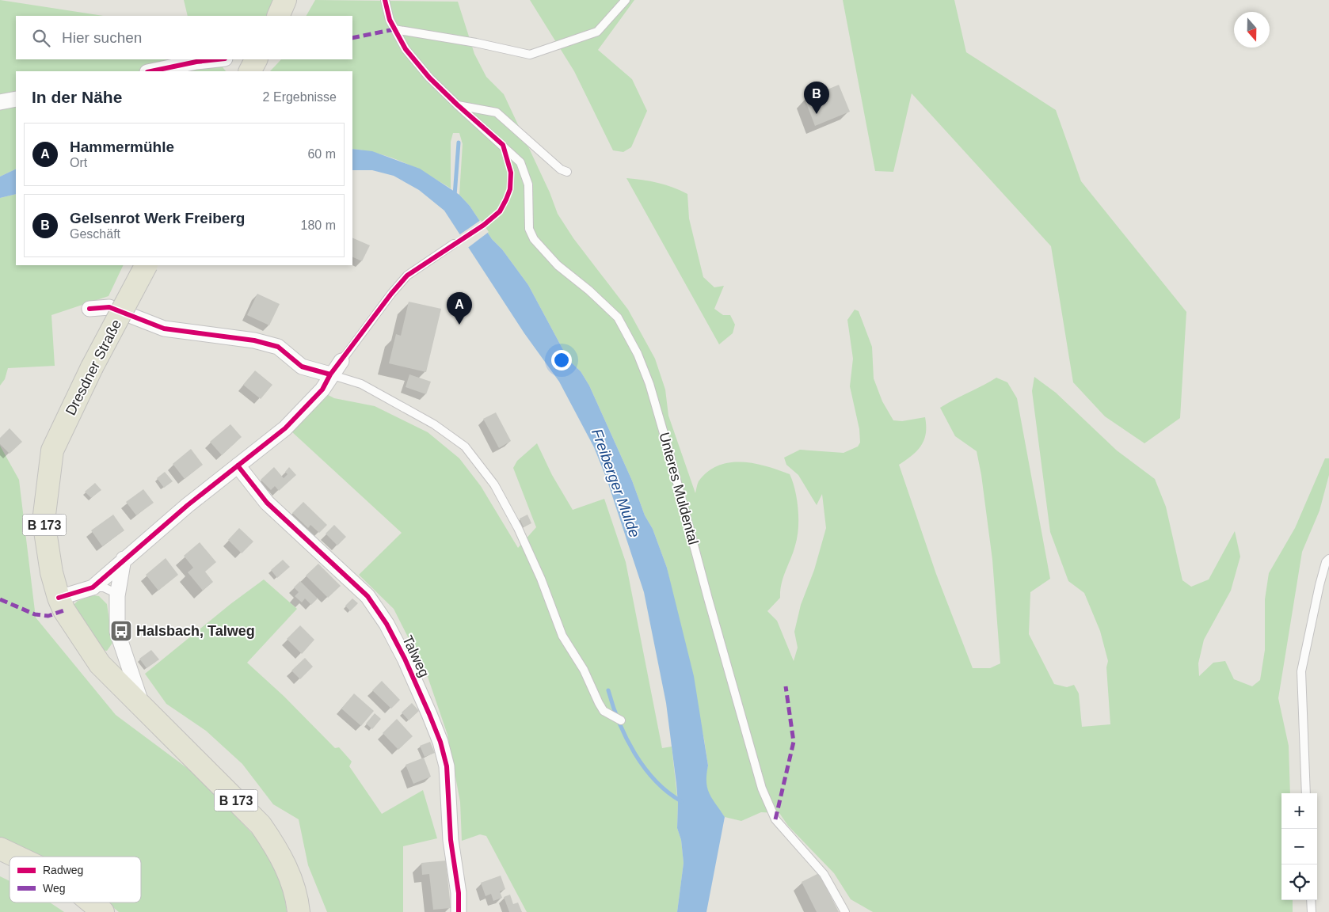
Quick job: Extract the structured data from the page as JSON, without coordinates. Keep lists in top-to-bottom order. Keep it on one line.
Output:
{"streets":{"main road":["Dresdner Straße","B 173"],"street":["Talweg"],"lane":["Unteres Muldental"]},"crossings":[["Dresdner Straße","B 173"]],"water":["Freiberger Mulde"],"places":{"bus stop":["Halsbach, Talweg"]},"legend":["Radweg","Weg"],"north":"bottom","page":{"search":"Hier suchen","heading":["In der Nähe","2 Ergebnisse"],"pins":["B","A"],"list":[{"mark":"A","name":"Hammermühle","note":"Ort","value":"60 m"},{"mark":"B","name":"Gelsenrot Werk Freiberg","note":"Geschäft","value":"180 m"}],"map_buttons":["+","−"]}}
